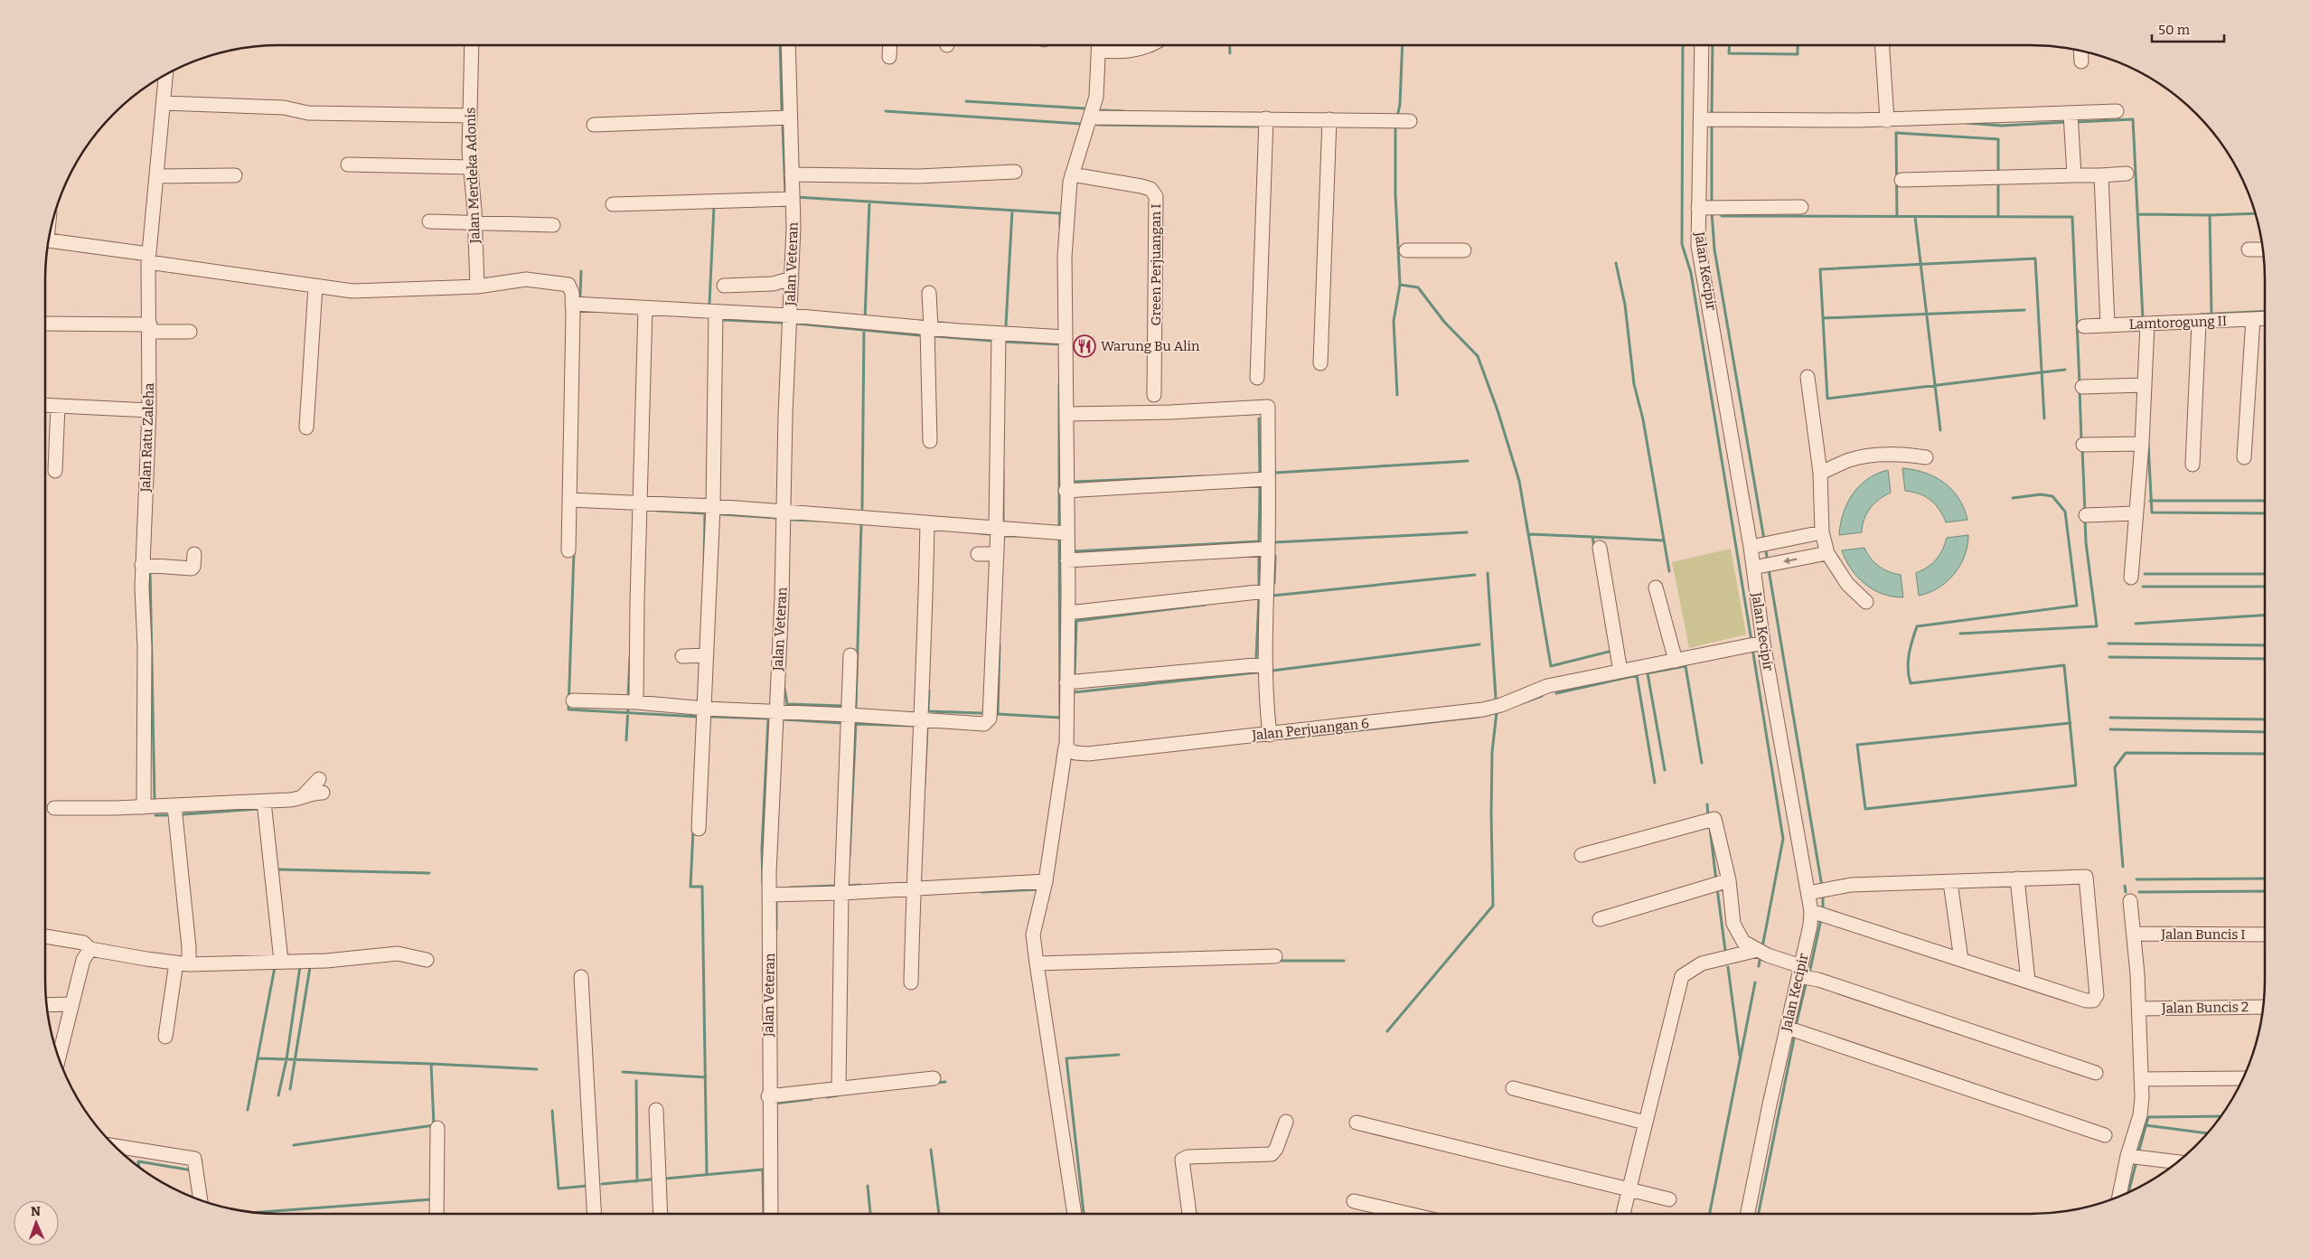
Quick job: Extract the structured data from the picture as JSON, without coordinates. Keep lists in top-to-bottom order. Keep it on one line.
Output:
{"streets":{"street":["Jalan Merdeka Adonis","Jalan Veteran","Green Perjuangan I","Jalan Kecipir","Lamtorogung II","Jalan Ratu Zaleha","Jalan Perjuangan 6","Jalan Buncis I","Jalan Buncis 2"]},"crossings":[["Jalan Kecipir","Jalan Perjuangan 6"]],"places":{"restaurant":["Warung Bu Alin"]},"scale_bar":"50 m","north":"top"}
